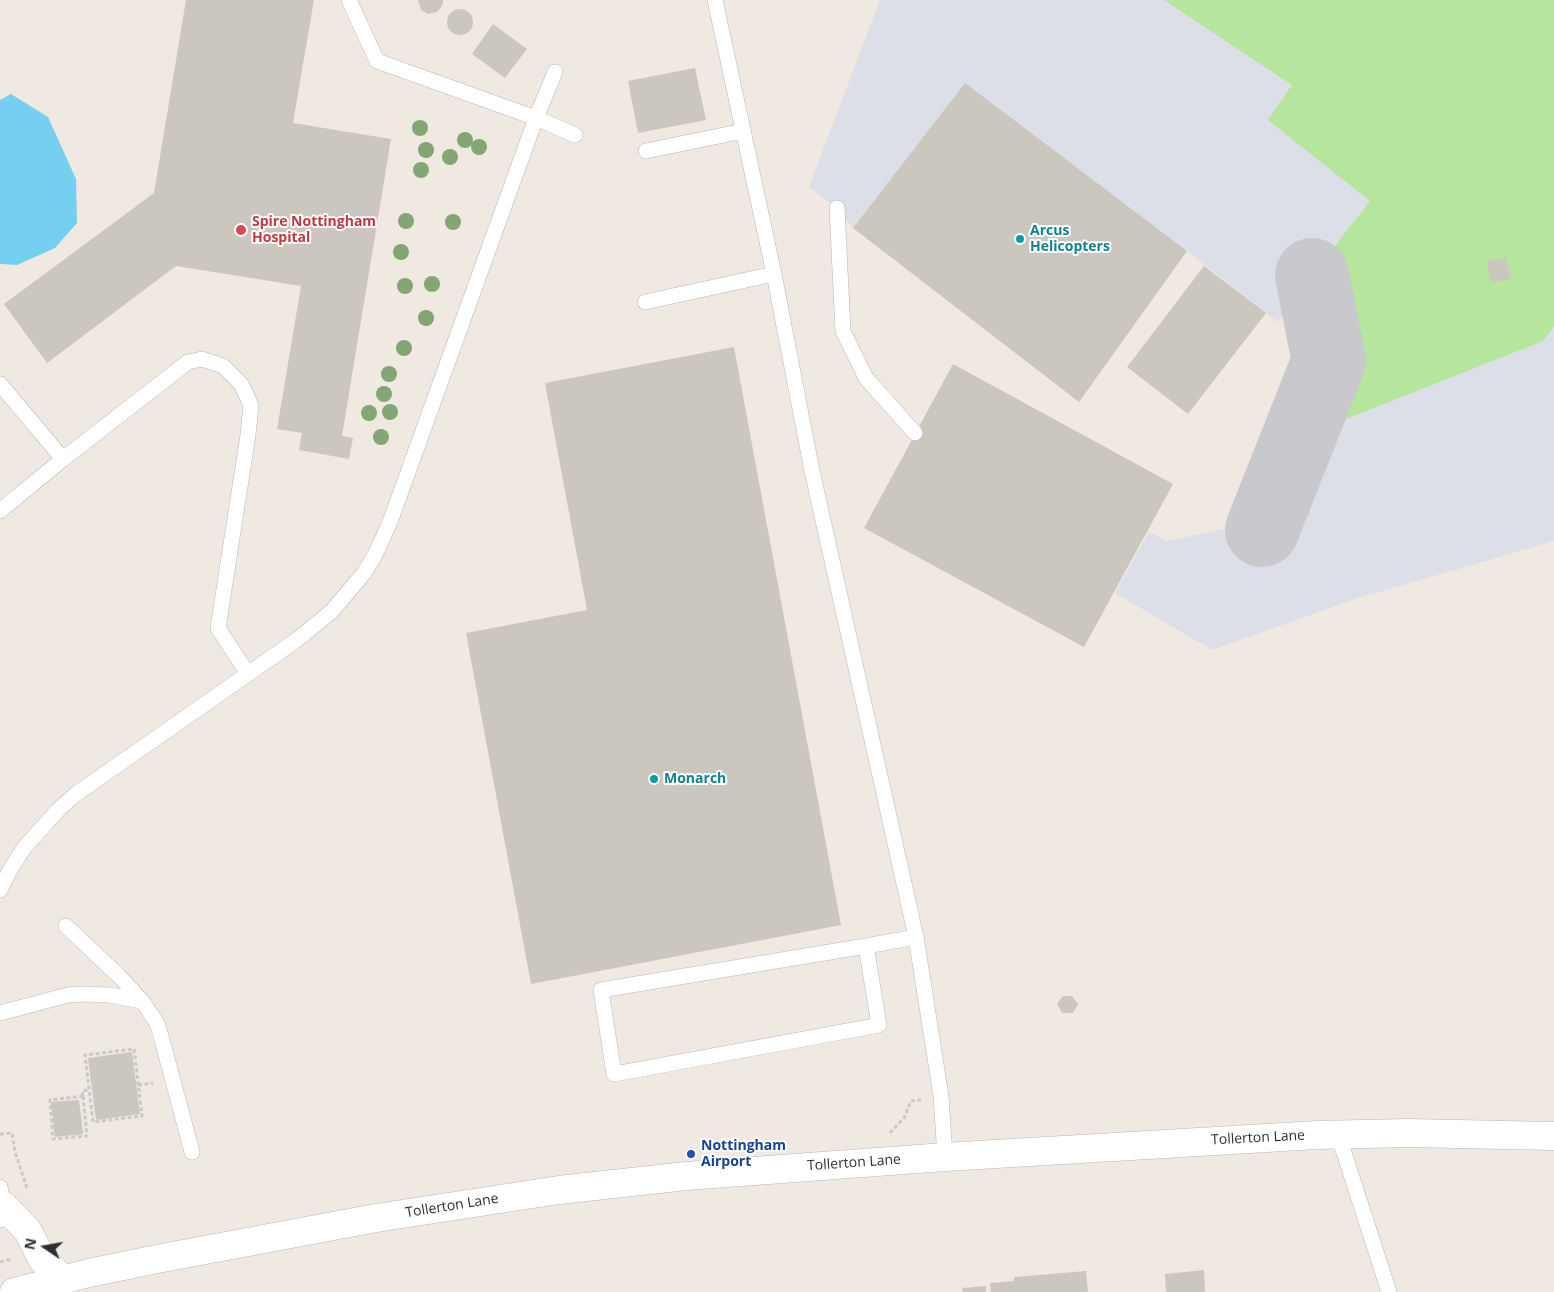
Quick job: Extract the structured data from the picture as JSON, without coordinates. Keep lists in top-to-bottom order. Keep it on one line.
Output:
{"streets":{"street":["Tollerton Lane"]},"places":["Spire Nottingham Hospital","Arcus Helicopters","Monarch","Nottingham Airport"],"north":"left"}
